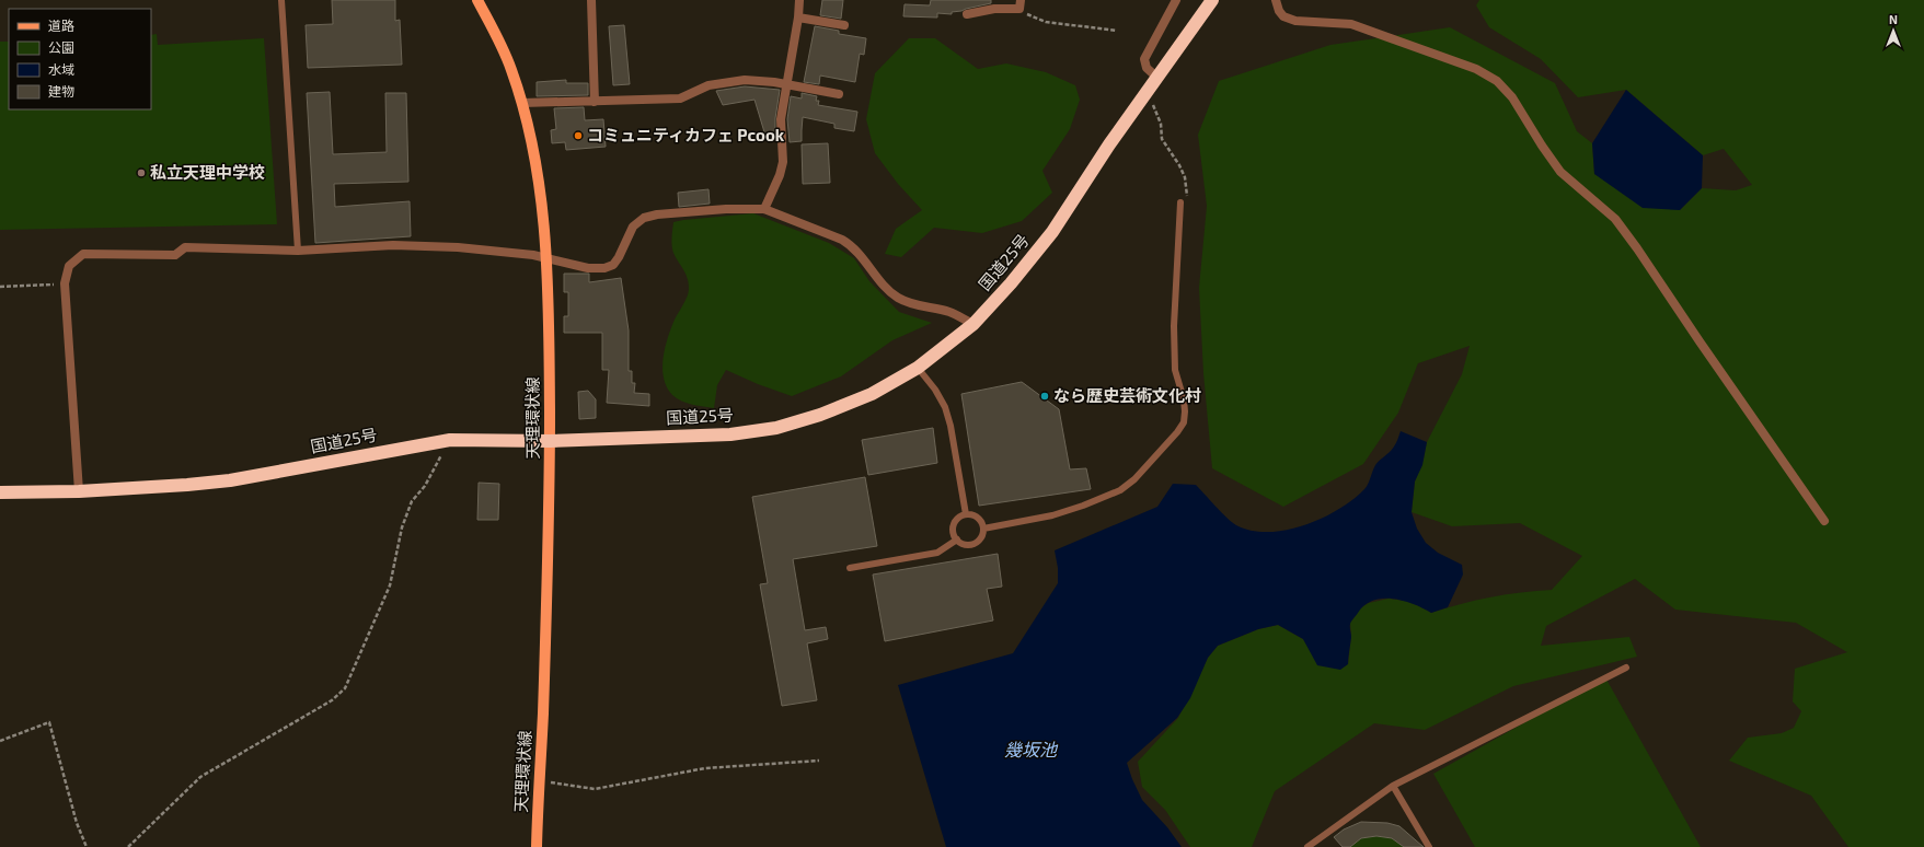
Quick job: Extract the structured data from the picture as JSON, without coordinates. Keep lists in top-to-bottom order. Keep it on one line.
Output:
{"streets":{"highway":["国道25号"],"main road":["天理環状線"]},"crossings":[["国道25号","天理環状線"]],"water":["幾坂池"],"places":["コミュニティカフェ Pcook","私立天理中学校","なら歴史芸術文化村"],"legend":["道路","公園","水域","建物"],"north":"top"}
